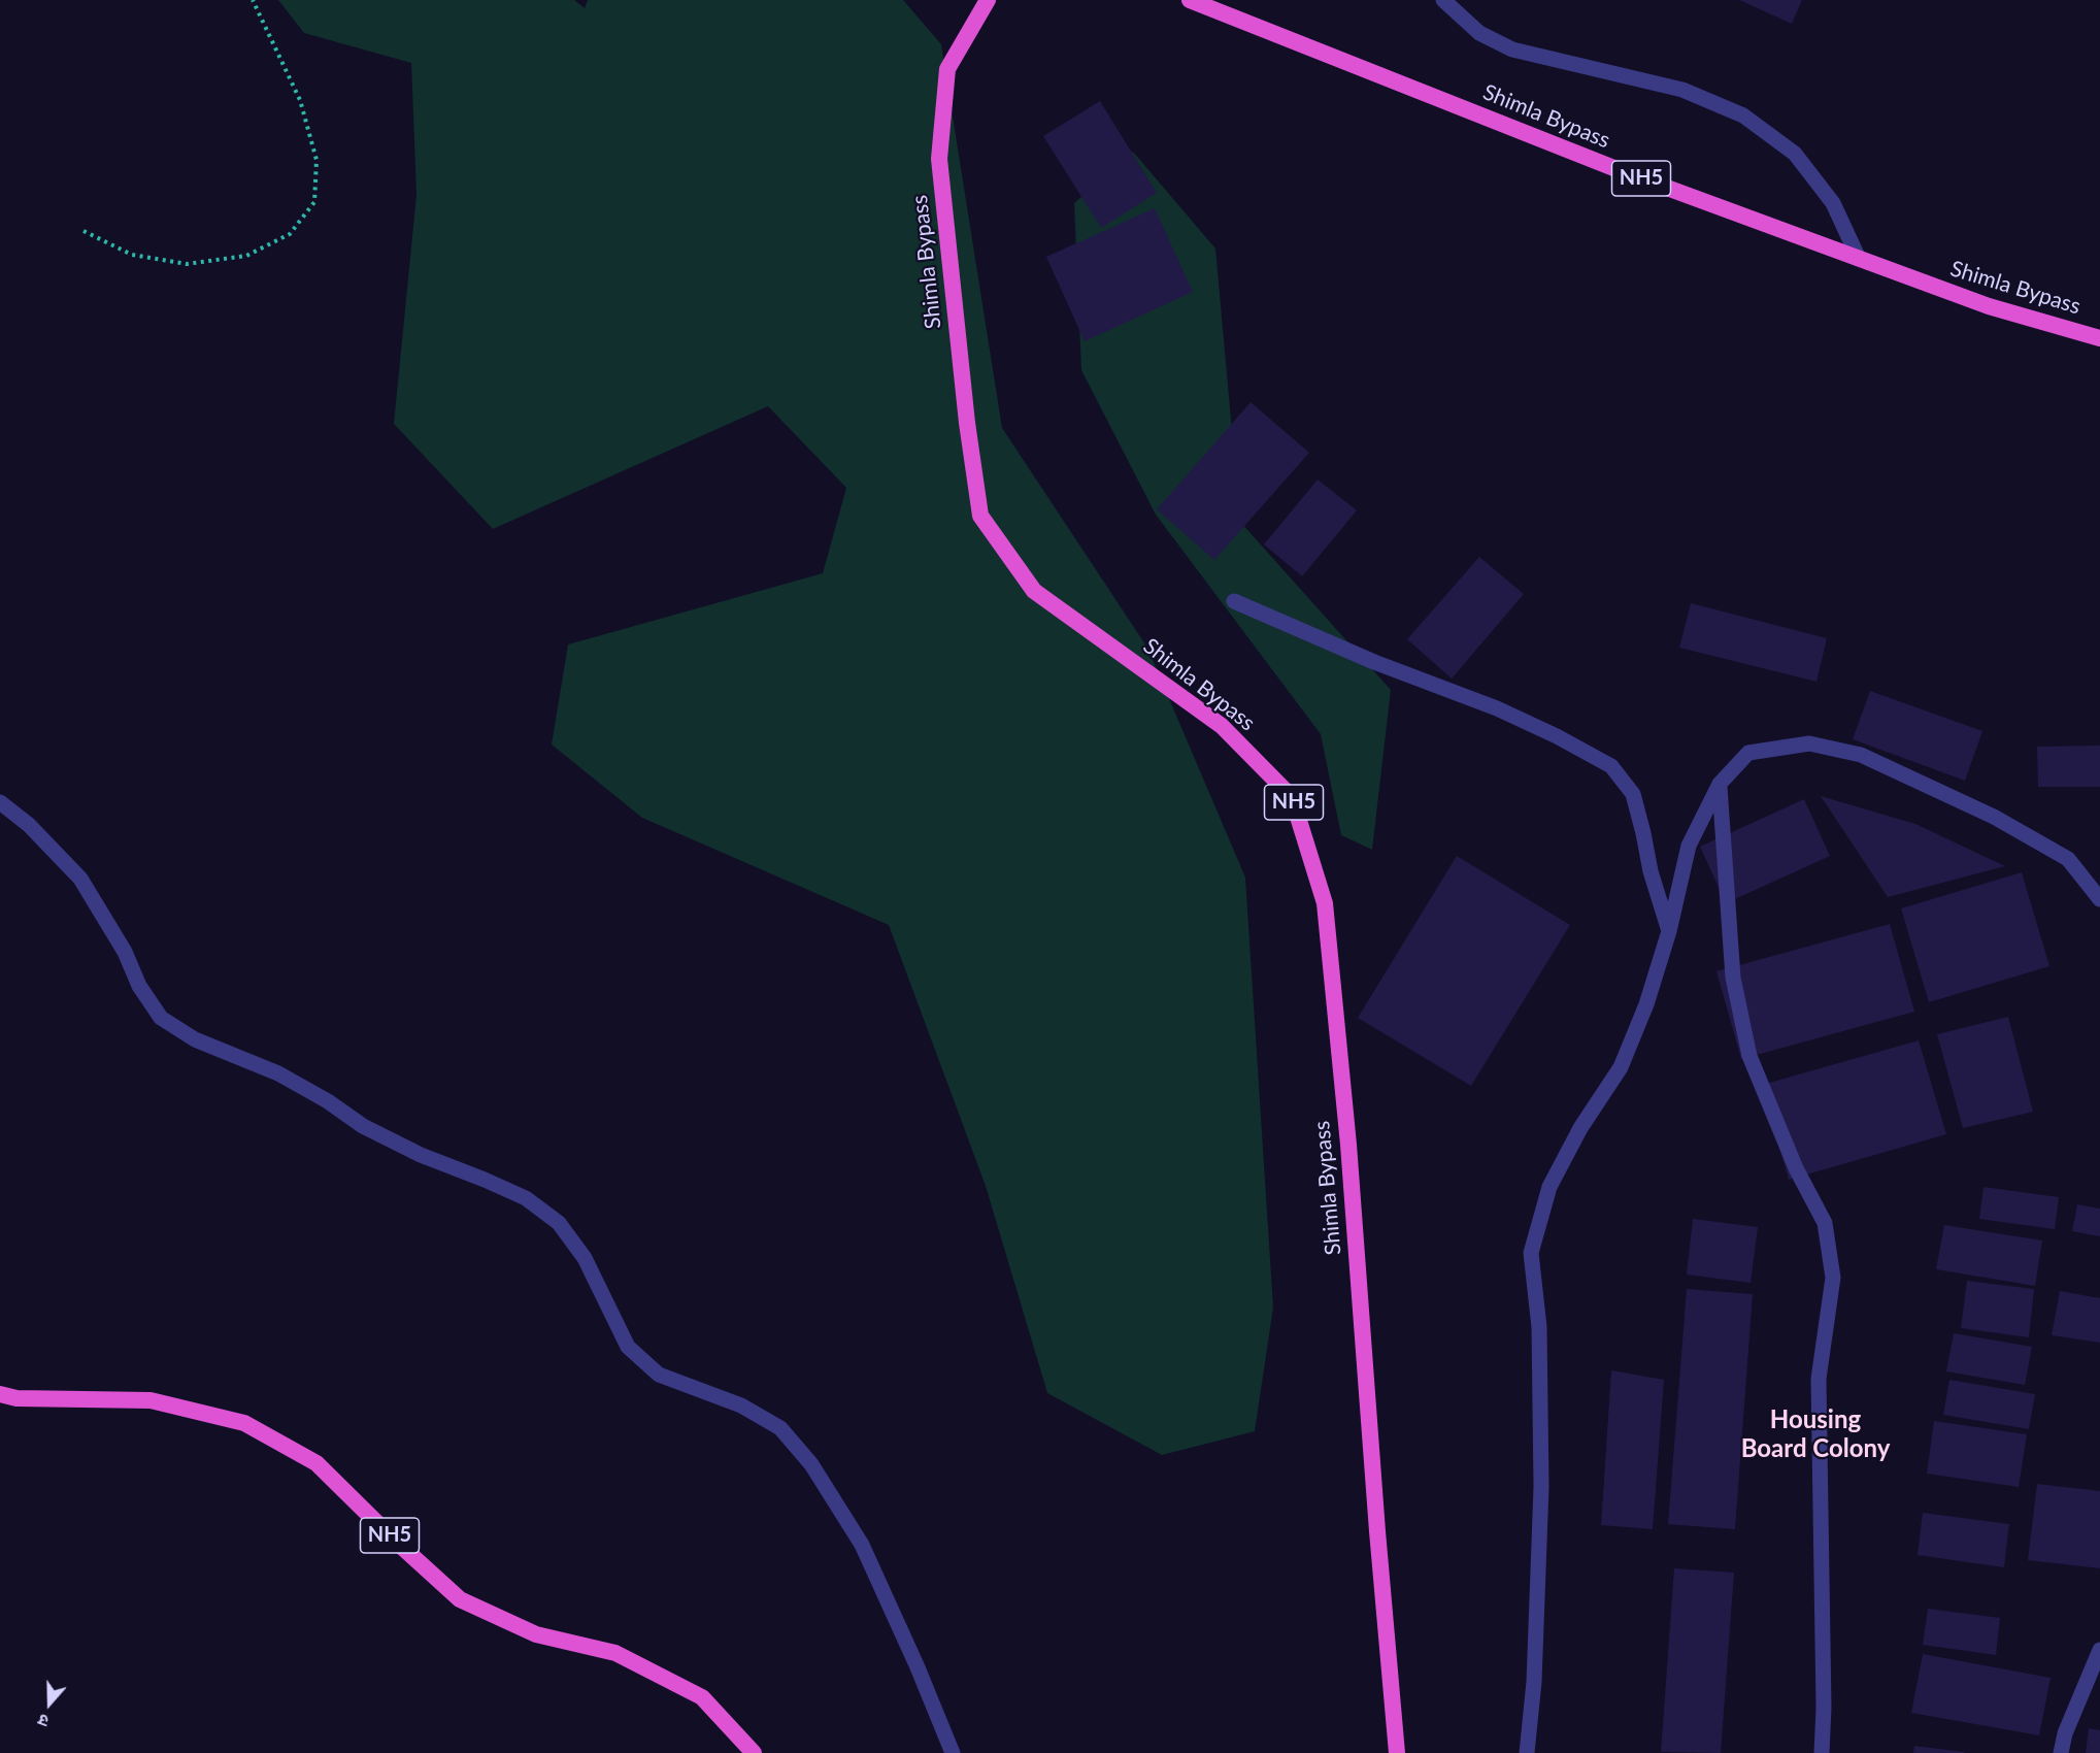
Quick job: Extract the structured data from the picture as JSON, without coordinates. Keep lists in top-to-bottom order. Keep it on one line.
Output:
{"streets":{"highway":["Shimla Bypass","NH5"]},"districts":["Housing Board Colony"],"north":"bottom"}
